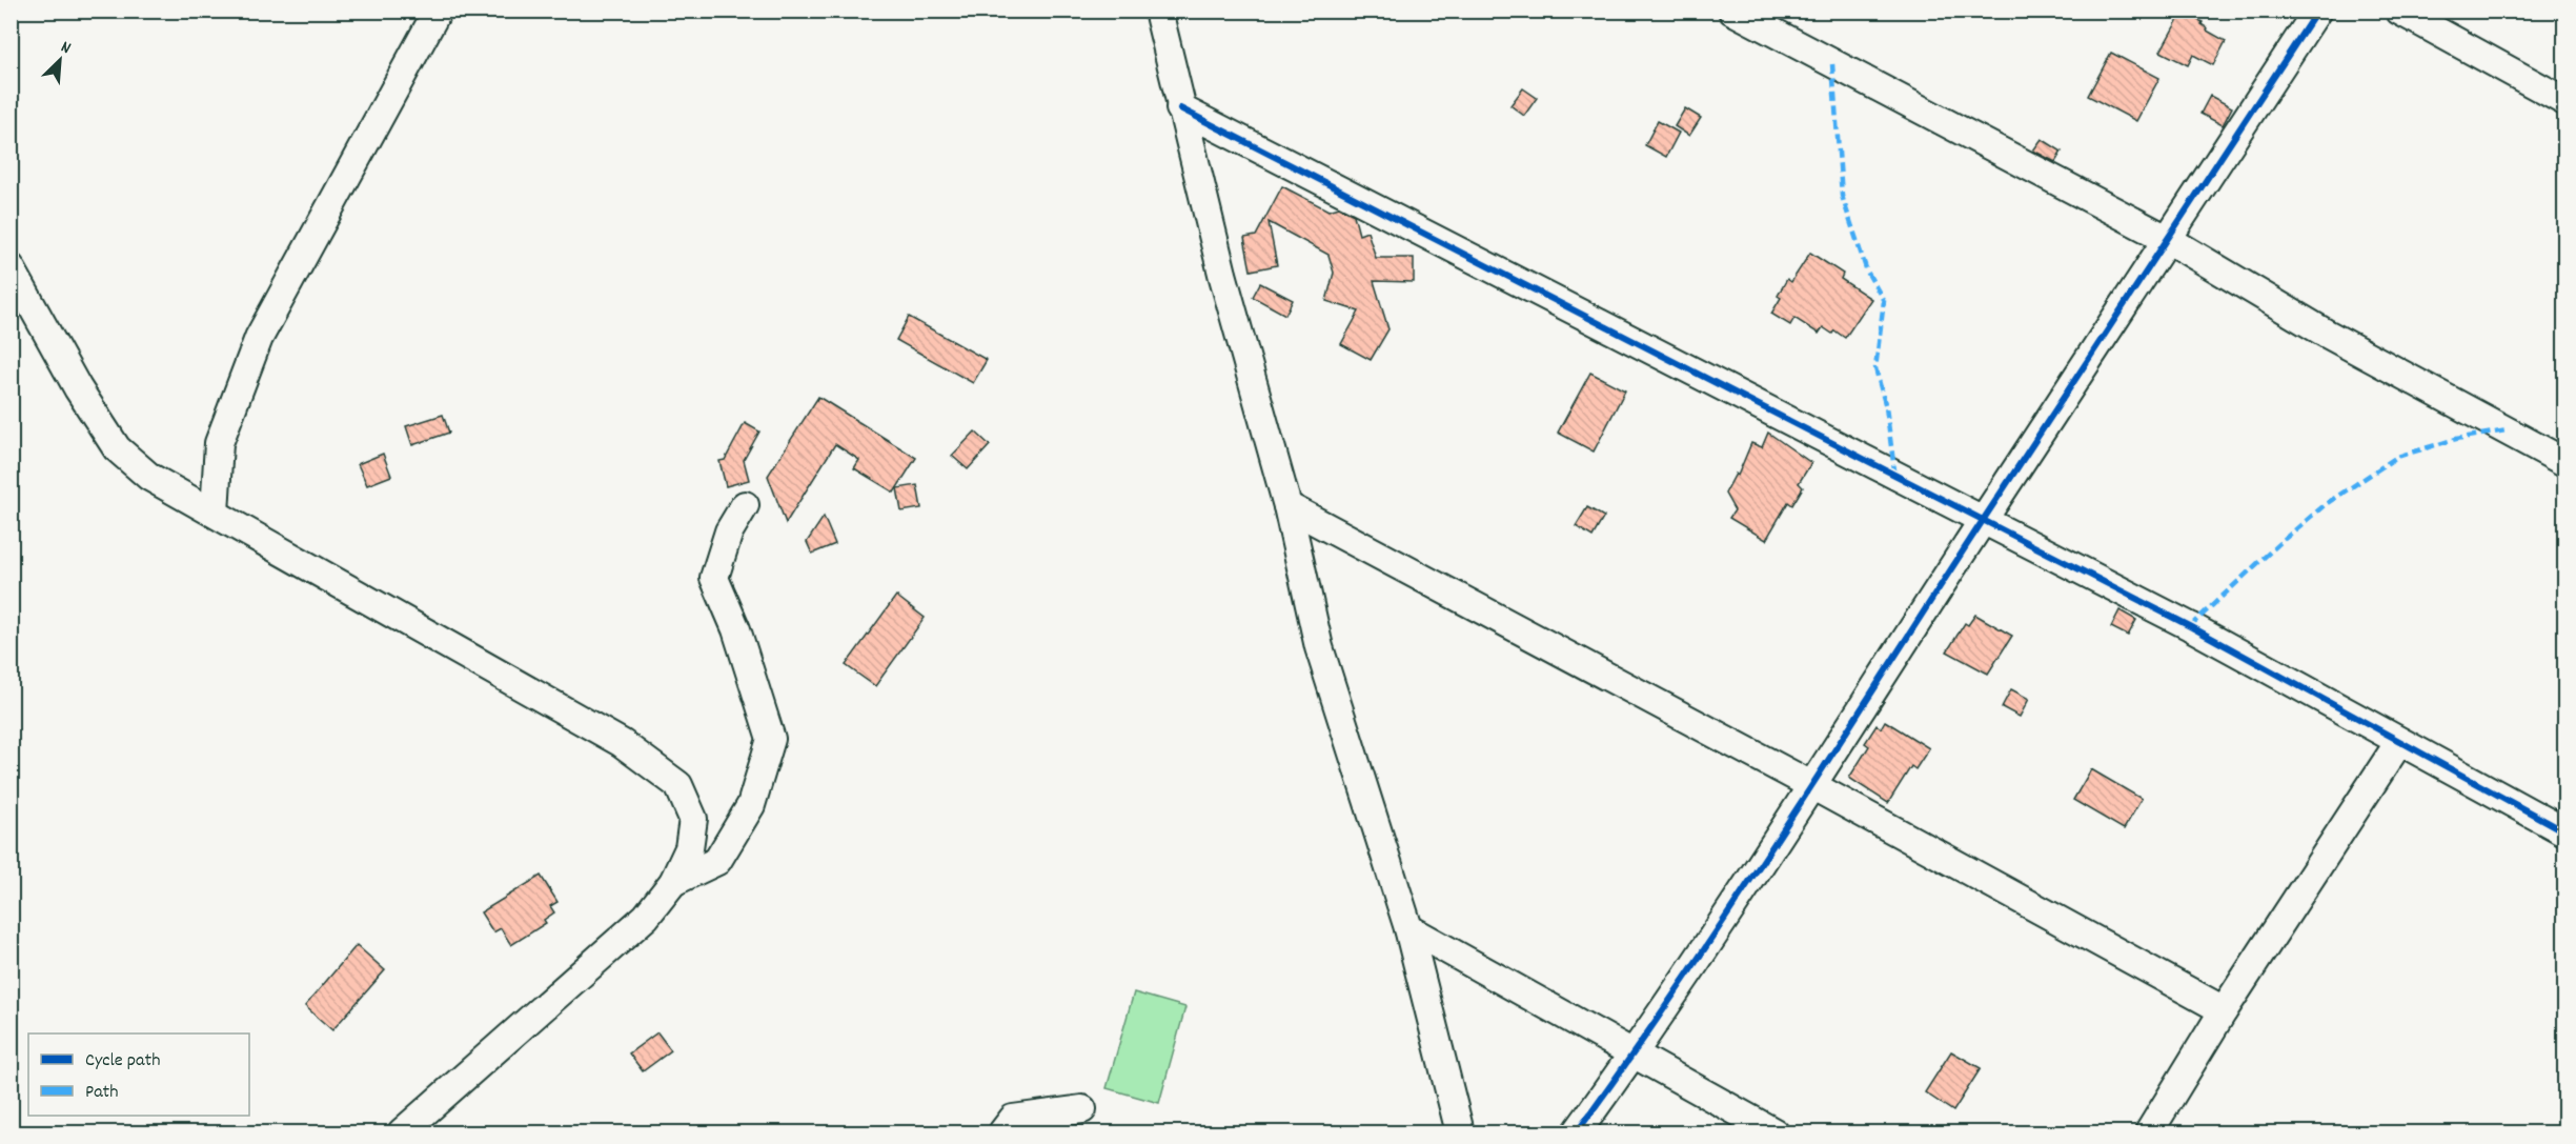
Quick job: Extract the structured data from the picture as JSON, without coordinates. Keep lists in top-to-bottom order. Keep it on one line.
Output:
{"legend":["Cycle path","Path"],"north":"top right"}
